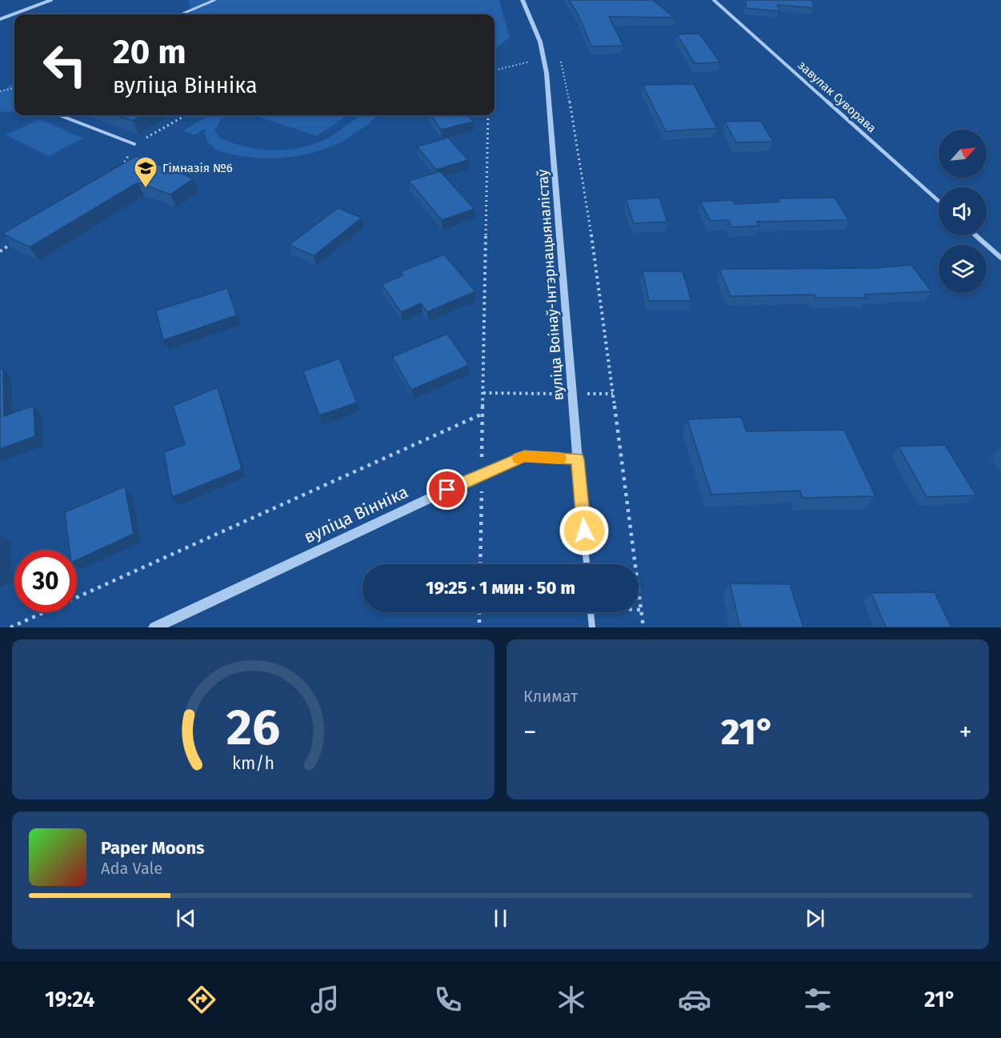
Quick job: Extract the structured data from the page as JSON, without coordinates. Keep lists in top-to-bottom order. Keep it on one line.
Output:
{"streets":{"street":["завулак Суворава","вуліца Воінаў-Інтэрнацыяналістаў","вуліца Вінніка"]},"crossings":[["вуліца Воінаў-Інтэрнацыяналістаў","вуліца Вінніка"]],"places":{"school or university":["Гімназія №6"]},"north":"top right","page":{"turn":["20 m","вуліца Вінніка"],"limit":"30","trip":"19:25 · 1 мин · 50 m","tile":"Климат","heat":["−","21°","+"],"song":["Paper Moons","Ada Vale"],"tabs":["19:24","21°"],"gauge":["26","km/h"]}}
